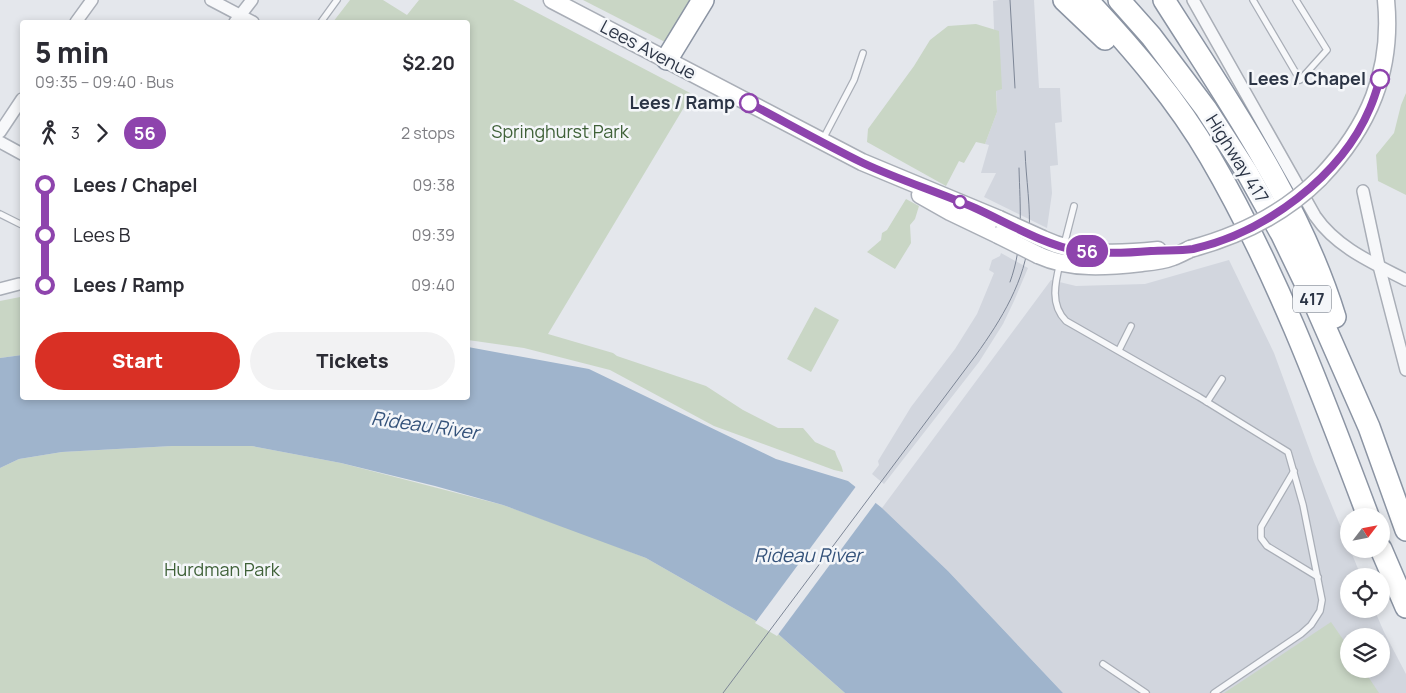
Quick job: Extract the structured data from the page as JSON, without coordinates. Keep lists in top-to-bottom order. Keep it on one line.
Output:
{"streets":{"highway":["Highway 417","417"],"main road":["Lees Avenue"]},"water":["Rideau River"],"parks":["Springhurst Park","Hurdman Park"],"places":["Lees / Chapel","Lees / Ramp"],"lines":["bus line 56"],"north":"top right","page":{"on_map":"56","heading":["5 min","09:35 – 09:40 · Bus","$2.20"],"legs":["3","56","2 stops"],"list":[{"name":"Lees / Chapel","value":"09:38"},{"name":"Lees B","value":"09:39"},{"name":"Lees / Ramp","value":"09:40"}],"buttons":["Start","Tickets"]}}
